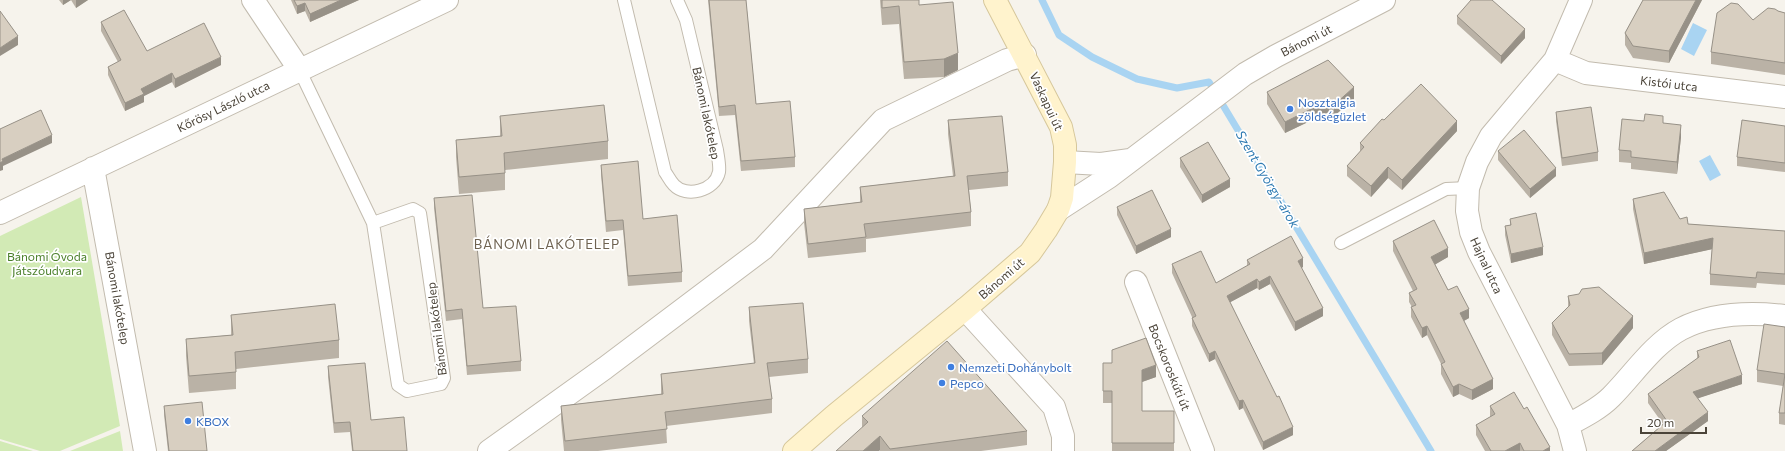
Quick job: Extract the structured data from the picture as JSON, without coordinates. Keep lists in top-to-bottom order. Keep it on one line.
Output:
{"streets":{"main road":["Bánomi út","Vaskapui út"],"street":["Kistói utca","Kőrösy László utca","Bánomi lakótelep","Hajnal utca","Bocskoroskúti út"]},"crossings":[["Bánomi út","Vaskapui út"],["Kistói utca","Hajnal utca"],["Kőrösy László utca","Bánomi lakótelep"]],"districts":["BÁNOMI LAKÓTELEP"],"water":["Szent György-árok"],"parks":["Bánomi Óvoda Játszóudvara"],"places":["Nosztalgia zöldségüzlet","Nemzeti Dohánybolt","Pepco","KBOX"],"scale_bar":"20 m"}
